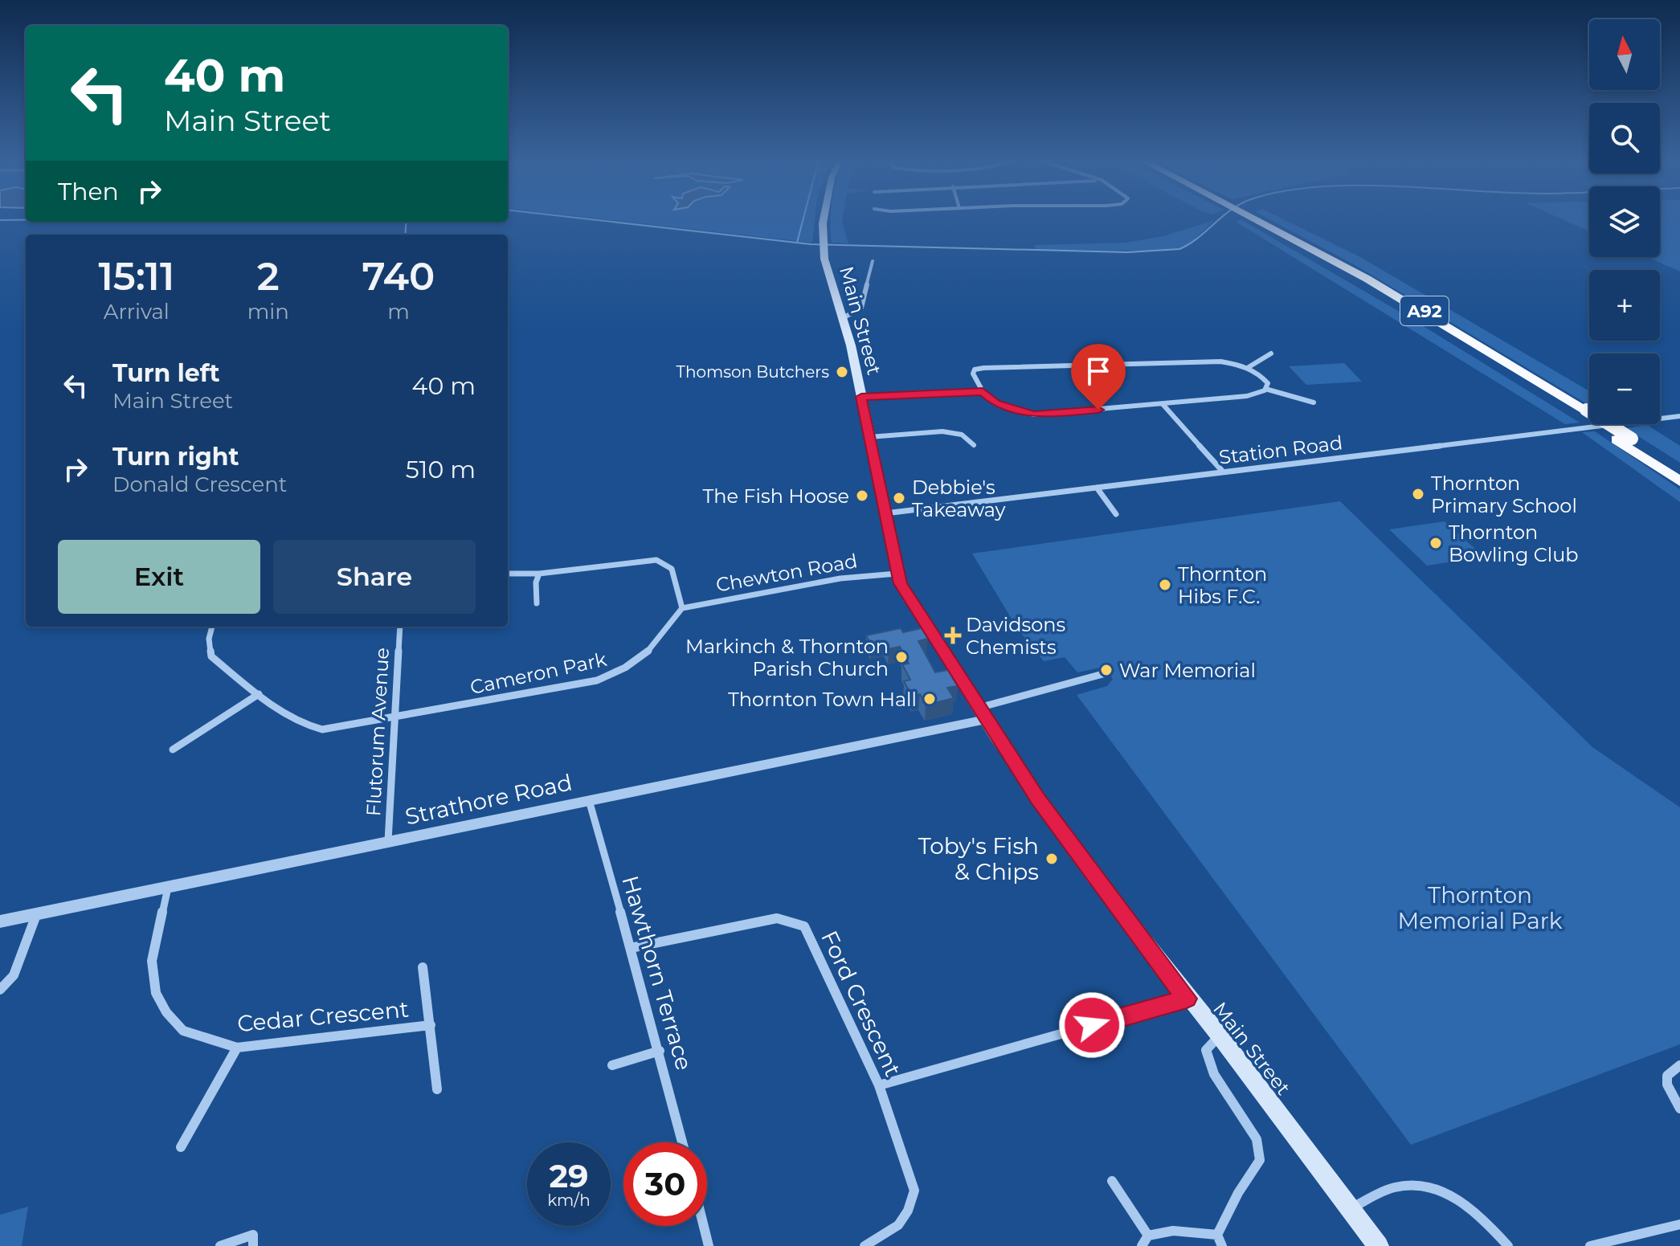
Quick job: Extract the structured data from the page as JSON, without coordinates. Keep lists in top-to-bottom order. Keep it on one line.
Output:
{"streets":{"highway":["A92"],"main road":["Main Street"],"street":["Station Road","Chewton Road","Cameron Park","Flutorum Avenue","Strathore Road","Hawthorn Terrace","Ford Crescent","Cedar Crescent"]},"crossings":[["Main Street","Station Road"],["Main Street","Chewton Road"],["Main Street","Strathore Road"],["Chewton Road","Cameron Park"],["Cameron Park","Flutorum Avenue"],["Flutorum Avenue","Strathore Road"],["Strathore Road","Hawthorn Terrace"],["Strathore Road","Cedar Crescent"],["Hawthorn Terrace","Ford Crescent"]],"parks":["Thornton Memorial Park"],"places":{"other":["Thomson Butchers","Thornton Primary School","The Fish Hoose","Debbie's Takeaway","Thornton Bowling Club","Thornton Hibs F.C.","Markinch & Thornton Parish Church","War Memorial","Thornton Town Hall","Toby's Fish & Chips"],"health":["Davidsons Chemists"]},"north":"top","page":{"map_buttons":["+","−"],"turn":["40 m","Main Street"],"then":"Then","eta":["15:11","Arrival","2","min","740","m"],"list":[{"name":"Turn left","note":"Main Street","value":"40 m"},{"name":"Turn right","note":"Donald Crescent","value":"510 m"}],"buttons":["Exit","Share"],"speed":"29 km/h","limit":"30"}}
